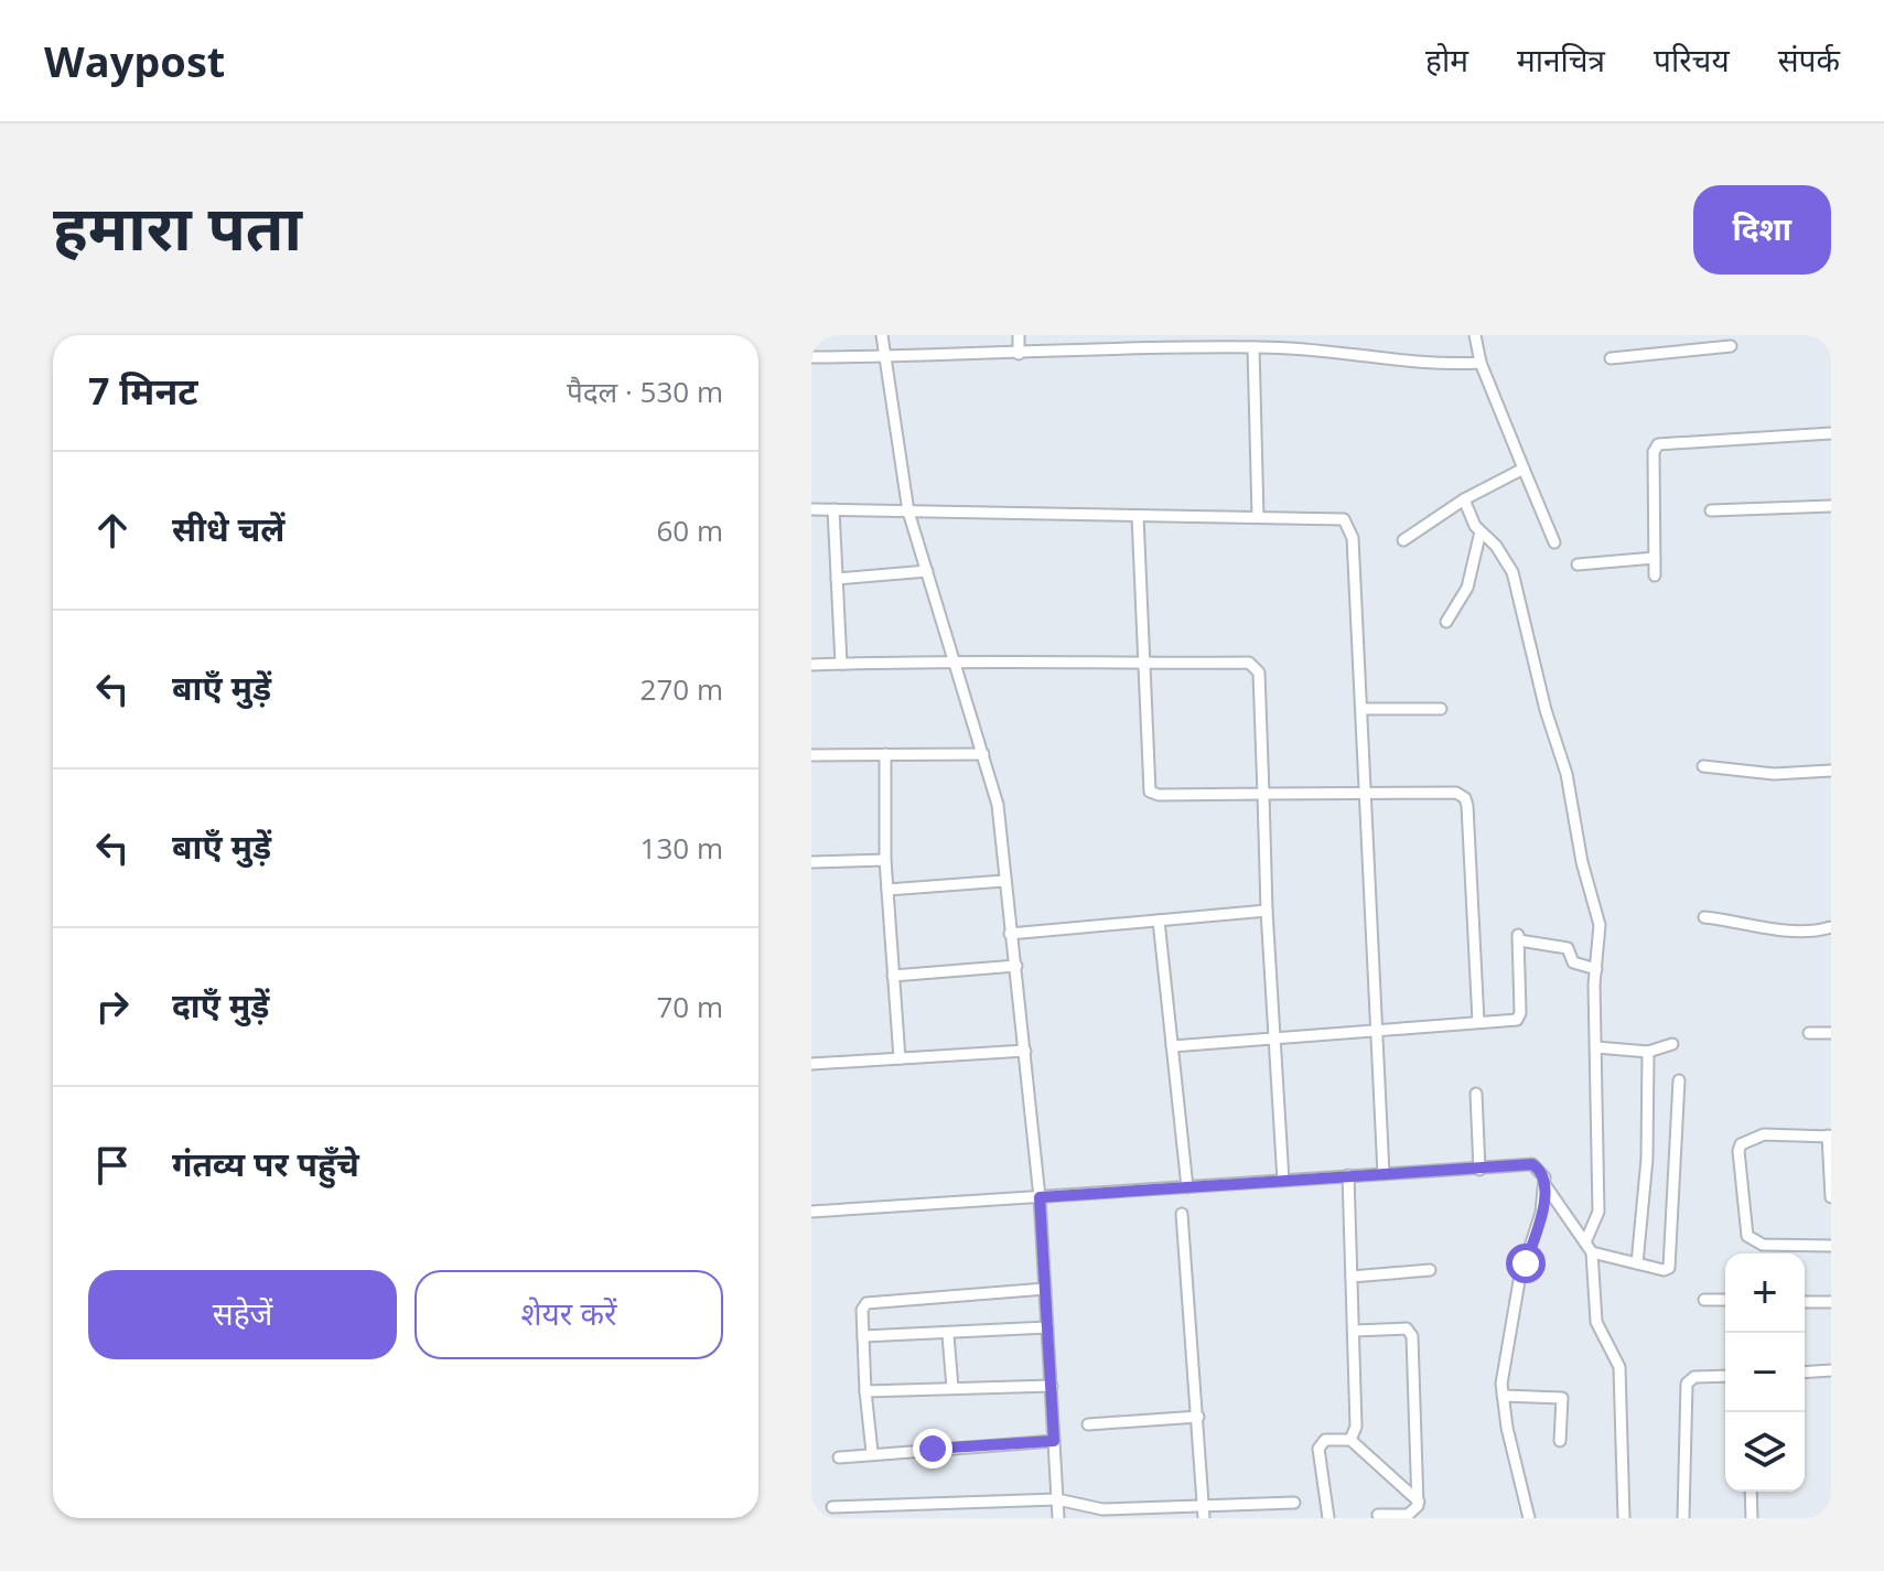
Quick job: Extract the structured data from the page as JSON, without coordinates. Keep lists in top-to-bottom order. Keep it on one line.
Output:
{"page":{"header":"Waypost","nav":["होम","मानचित्र","परिचय","संपर्क"],"title":"हमारा पता","buttons":["दिशा",["सहेजें","शेयर करें"]],"heading":["7 मिनट","पैदल · 530 m"],"list":[["सीधे चलें","60 m"],["बाएँ मुड़ें","270 m"],["बाएँ मुड़ें","130 m"],["दाएँ मुड़ें","70 m"],"गंतव्य पर पहुँचे"],"map_buttons":["+","−"]}}
